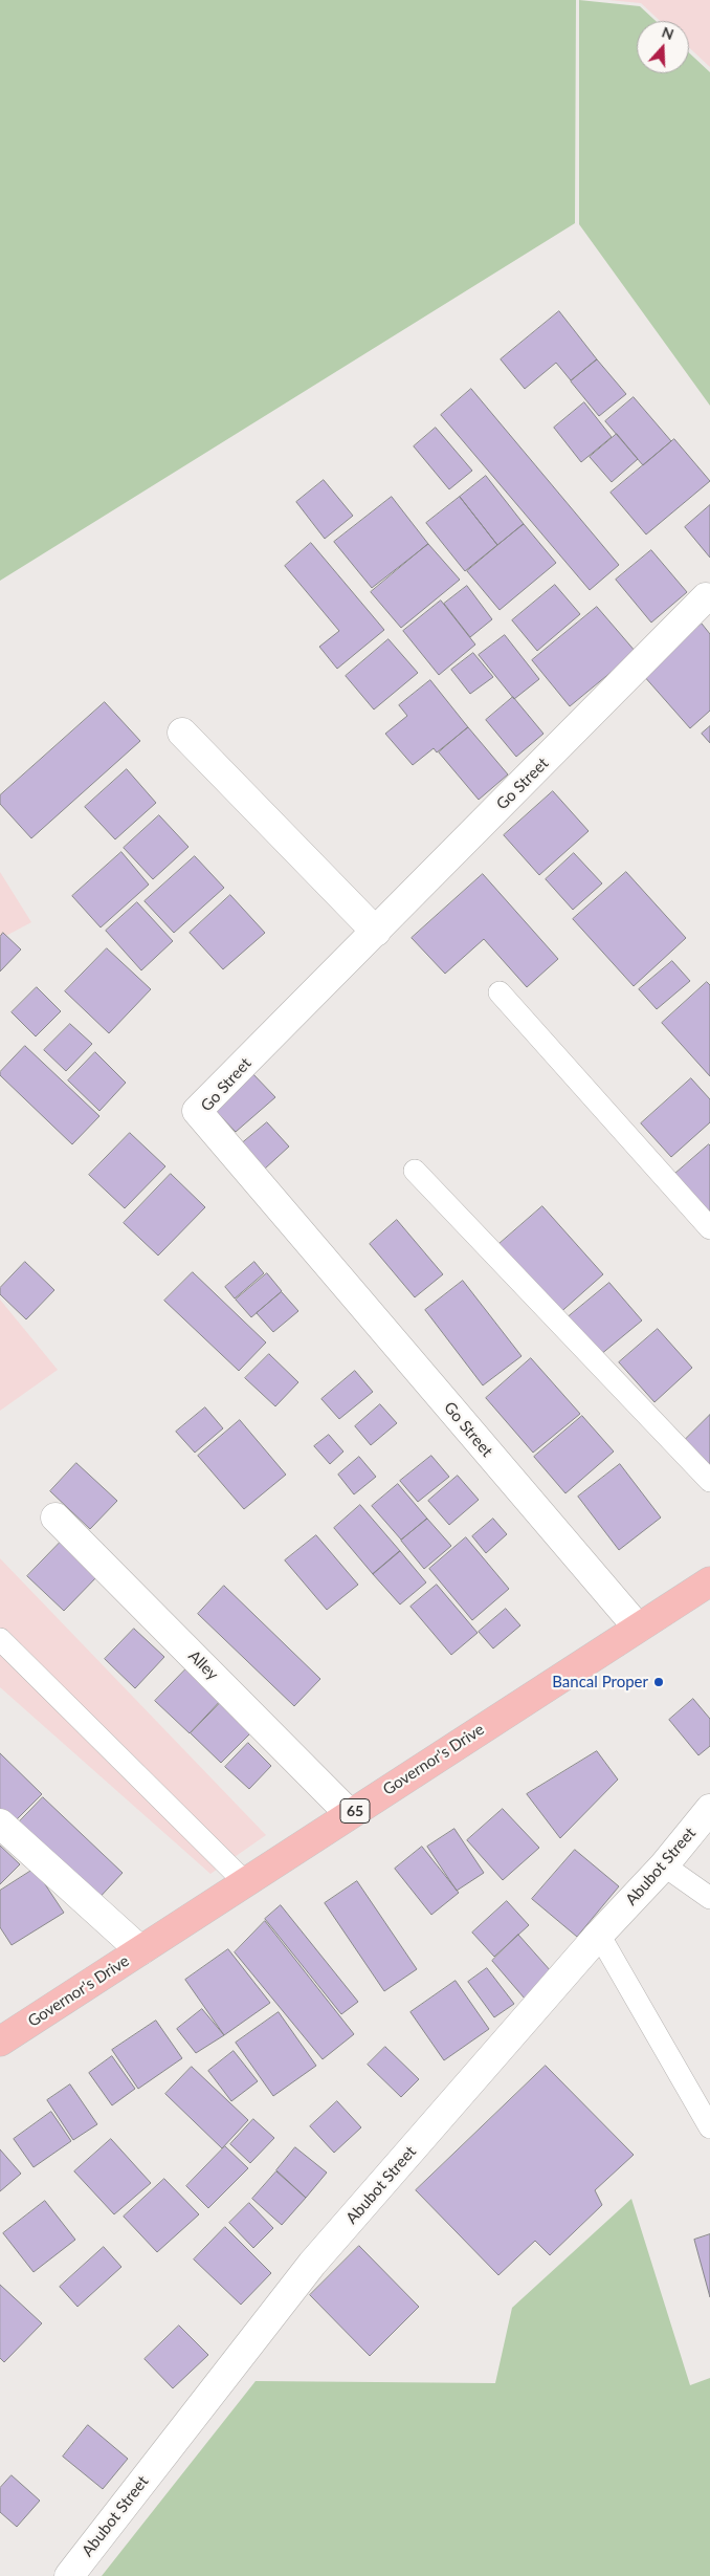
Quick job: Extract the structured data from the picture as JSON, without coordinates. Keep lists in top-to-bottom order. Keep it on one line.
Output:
{"streets":{"highway":["Governor's Drive","65"],"street":["Go Street","Alley","Abubot Street"]},"crossings":[["Go Street","Governor's Drive"],["Alley","Governor's Drive"]],"places":["Bancal Proper"],"north":"top"}
